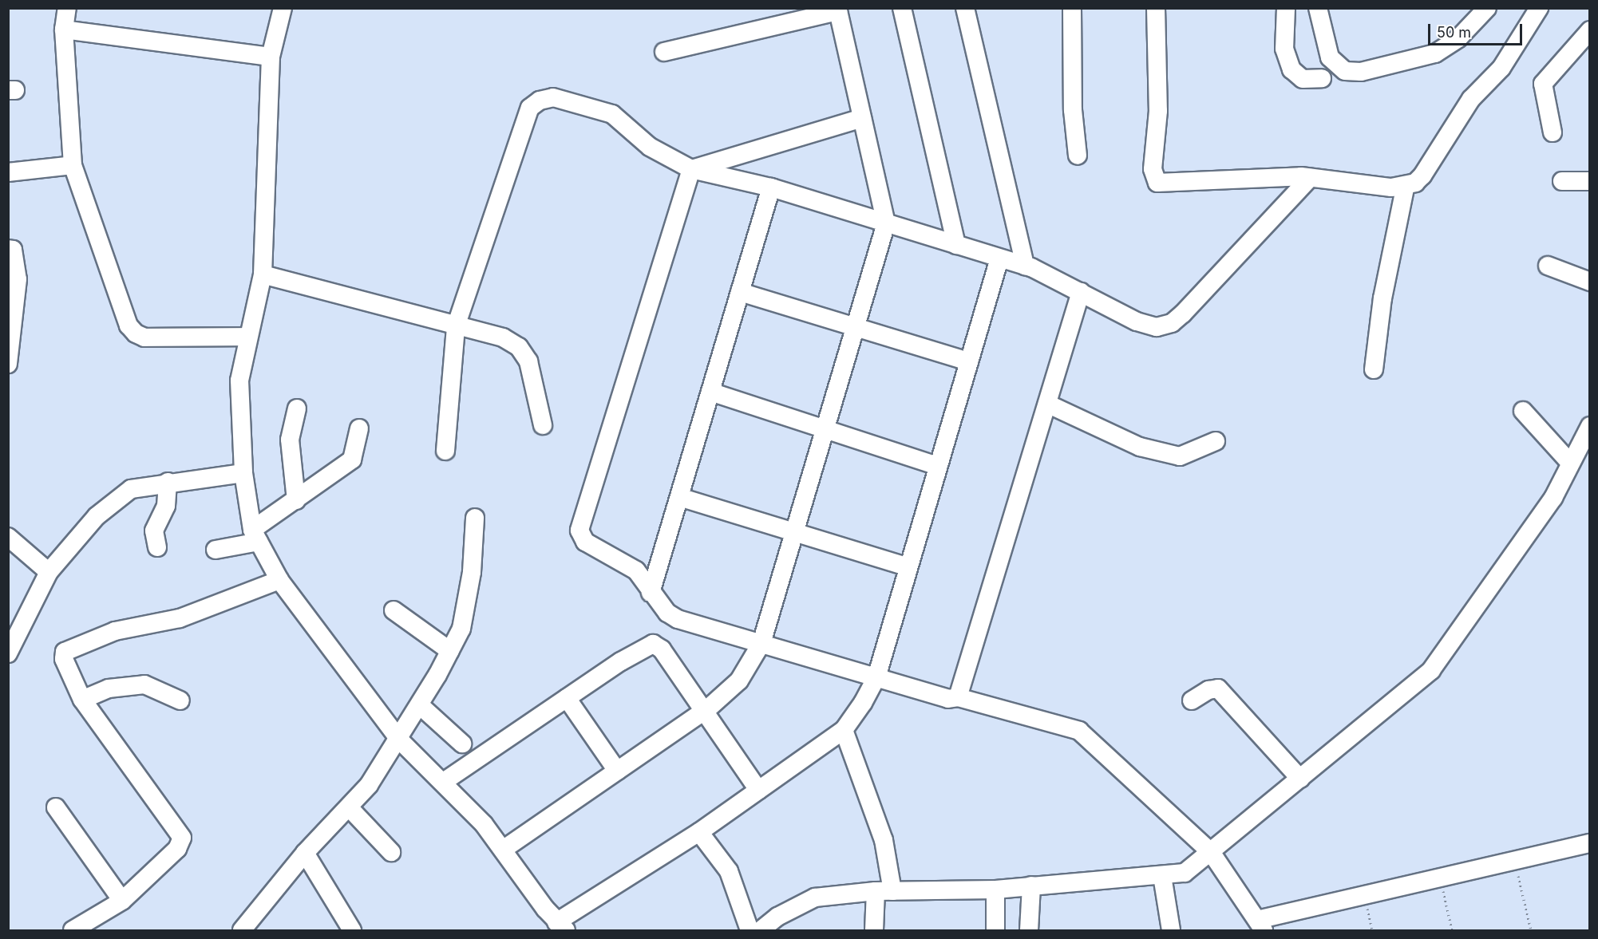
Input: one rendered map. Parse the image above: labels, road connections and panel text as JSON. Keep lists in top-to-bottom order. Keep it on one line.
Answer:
{"scale_bar":"50 m"}
